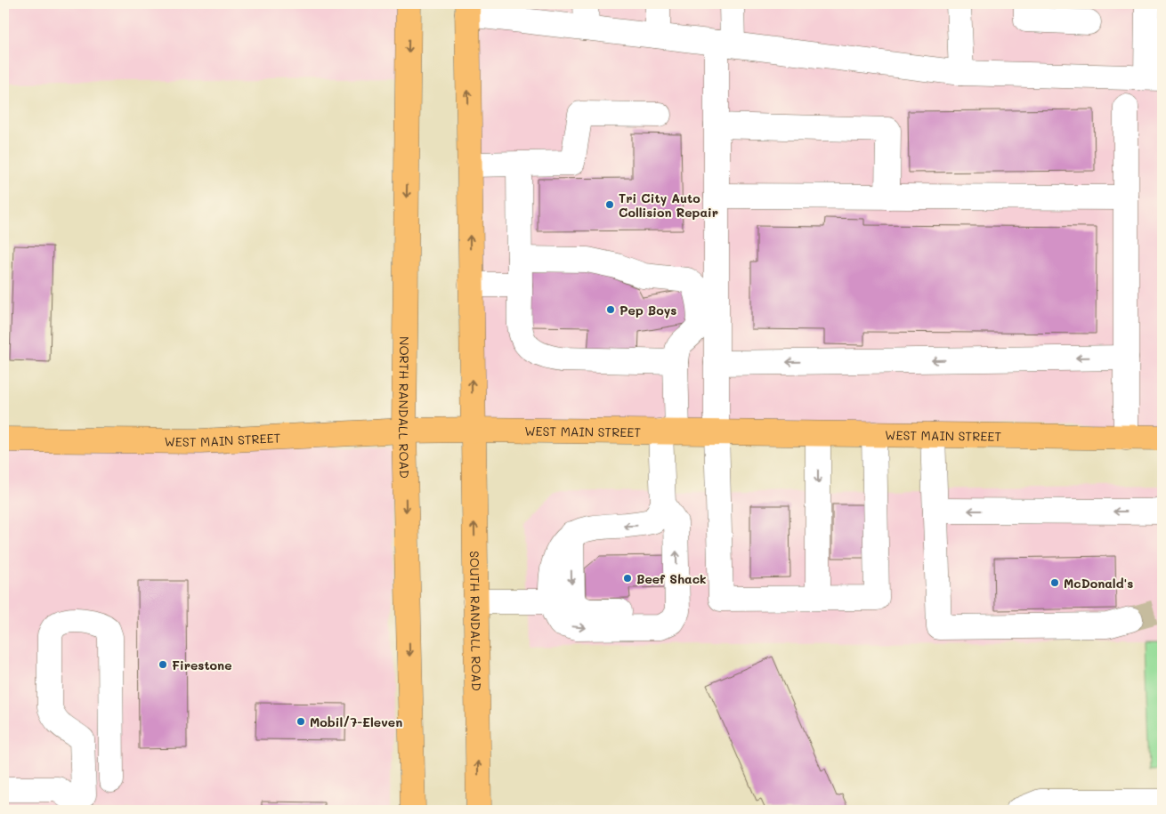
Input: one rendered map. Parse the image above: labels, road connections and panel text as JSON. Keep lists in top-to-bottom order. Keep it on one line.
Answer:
{"streets":{"main road":["NORTH RANDALL ROAD","WEST MAIN STREET","SOUTH RANDALL ROAD"]},"crossings":[["NORTH RANDALL ROAD","WEST MAIN STREET"],["WEST MAIN STREET","SOUTH RANDALL ROAD"]],"one_way":["SOUTH RANDALL ROAD"],"places":["Tri City Auto Collision Repair","Pep Boys","Beef Shack","McDonald's","Firestone","Mobil/7-Eleven"]}
